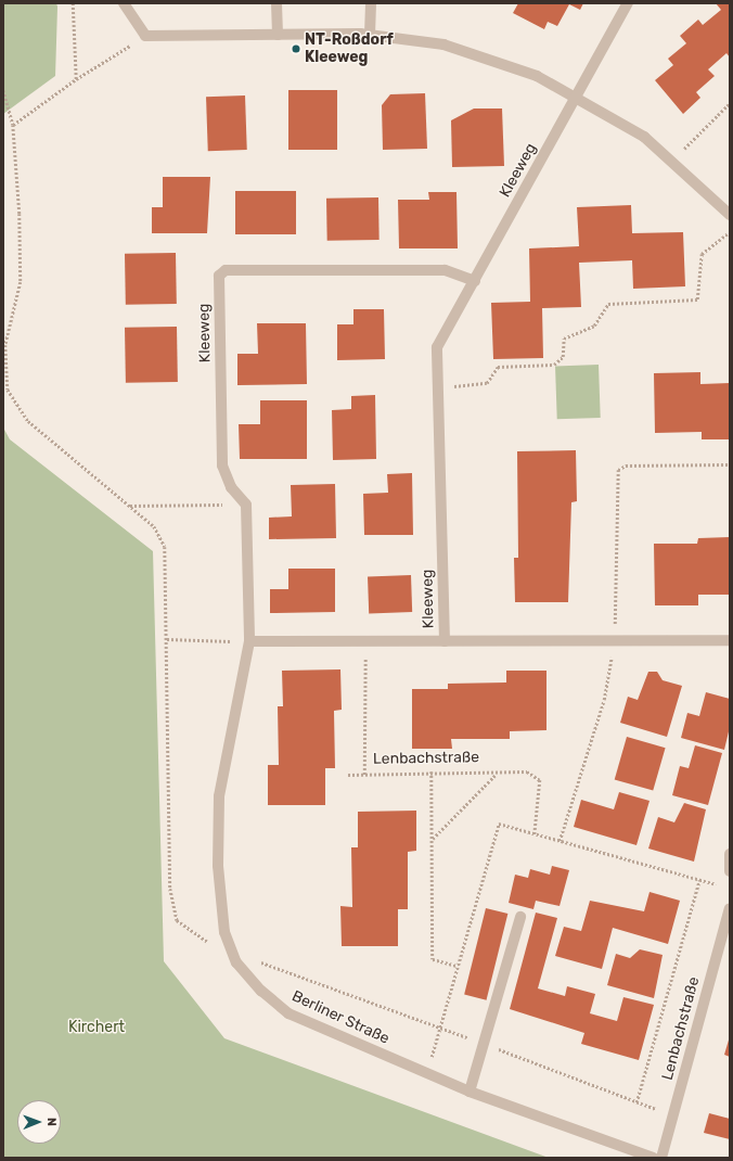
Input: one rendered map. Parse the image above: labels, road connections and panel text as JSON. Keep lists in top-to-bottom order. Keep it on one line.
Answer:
{"streets":{"street":["Kleeweg","Lenbachstraße","Berliner Straße"]},"parks":["Kirchert"],"places":["NT-Roßdorf Kleeweg"],"north":"right"}
